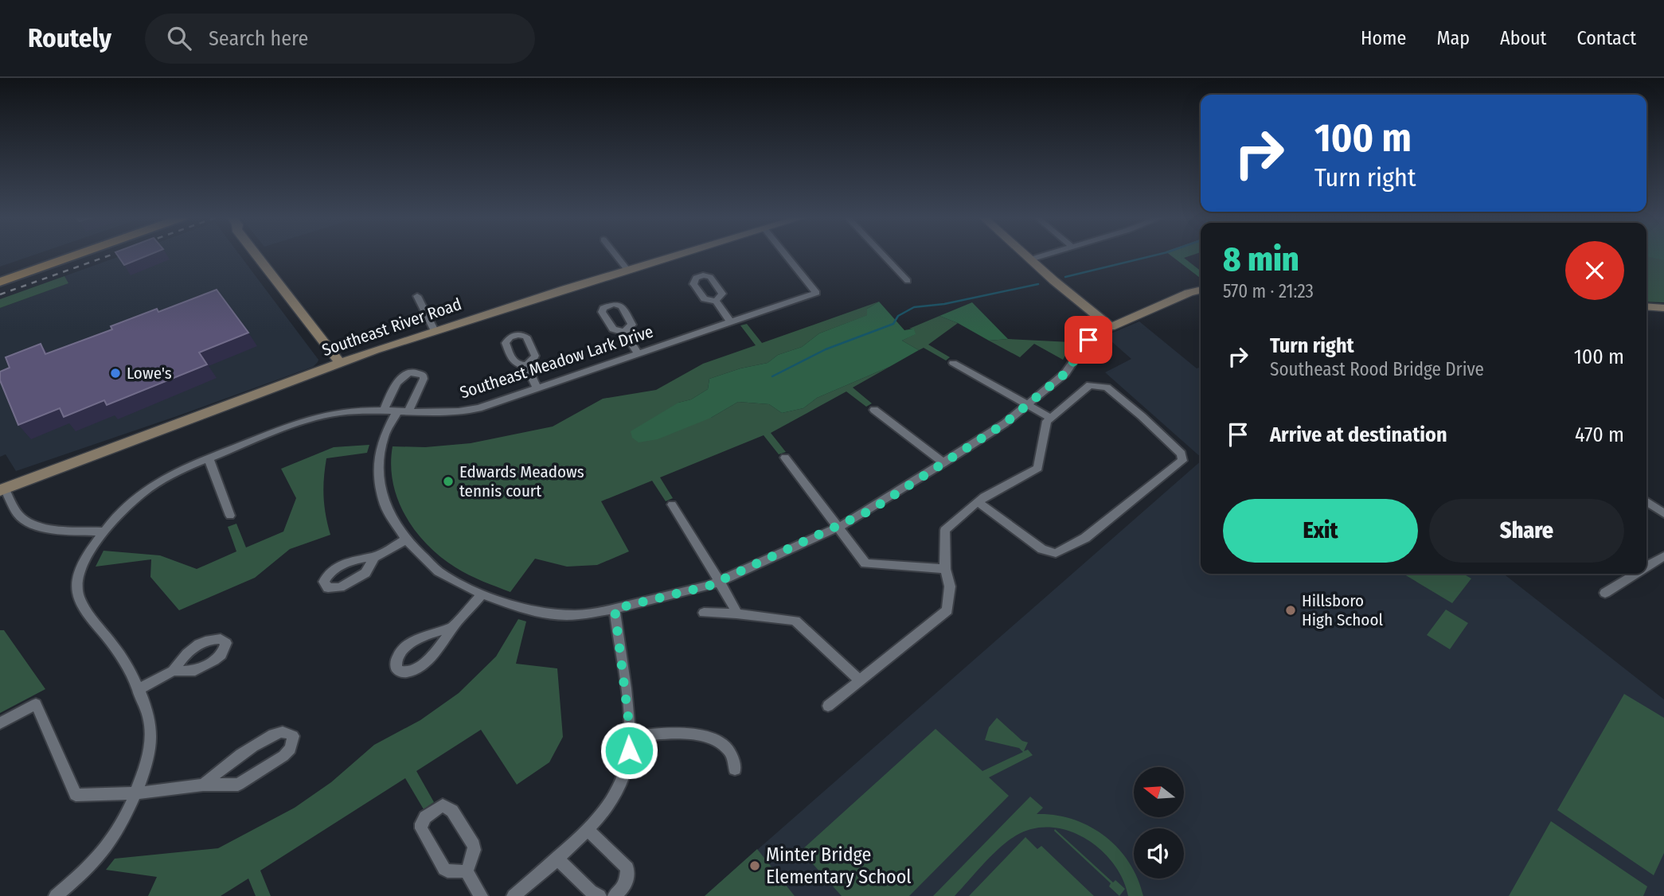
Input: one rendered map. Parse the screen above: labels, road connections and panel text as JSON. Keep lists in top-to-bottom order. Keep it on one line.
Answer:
{"streets":{"main road":["Southeast River Road"],"street":["Southeast Meadow Lark Drive"]},"places":["Lowe's","Edwards Meadows tennis court","Hillsboro High School","Minter Bridge Elementary School"],"north":"left","page":{"header":"Routely","search":"Search here","nav":["Home","Map","About","Contact"],"turn":["100 m","Turn right"],"heading":["8 min","570 m · 21:23"],"list":[{"name":"Turn right","note":"Southeast Rood Bridge Drive","value":"100 m"},{"name":"Arrive at destination","value":"470 m"}],"buttons":["Exit","Share"]}}
